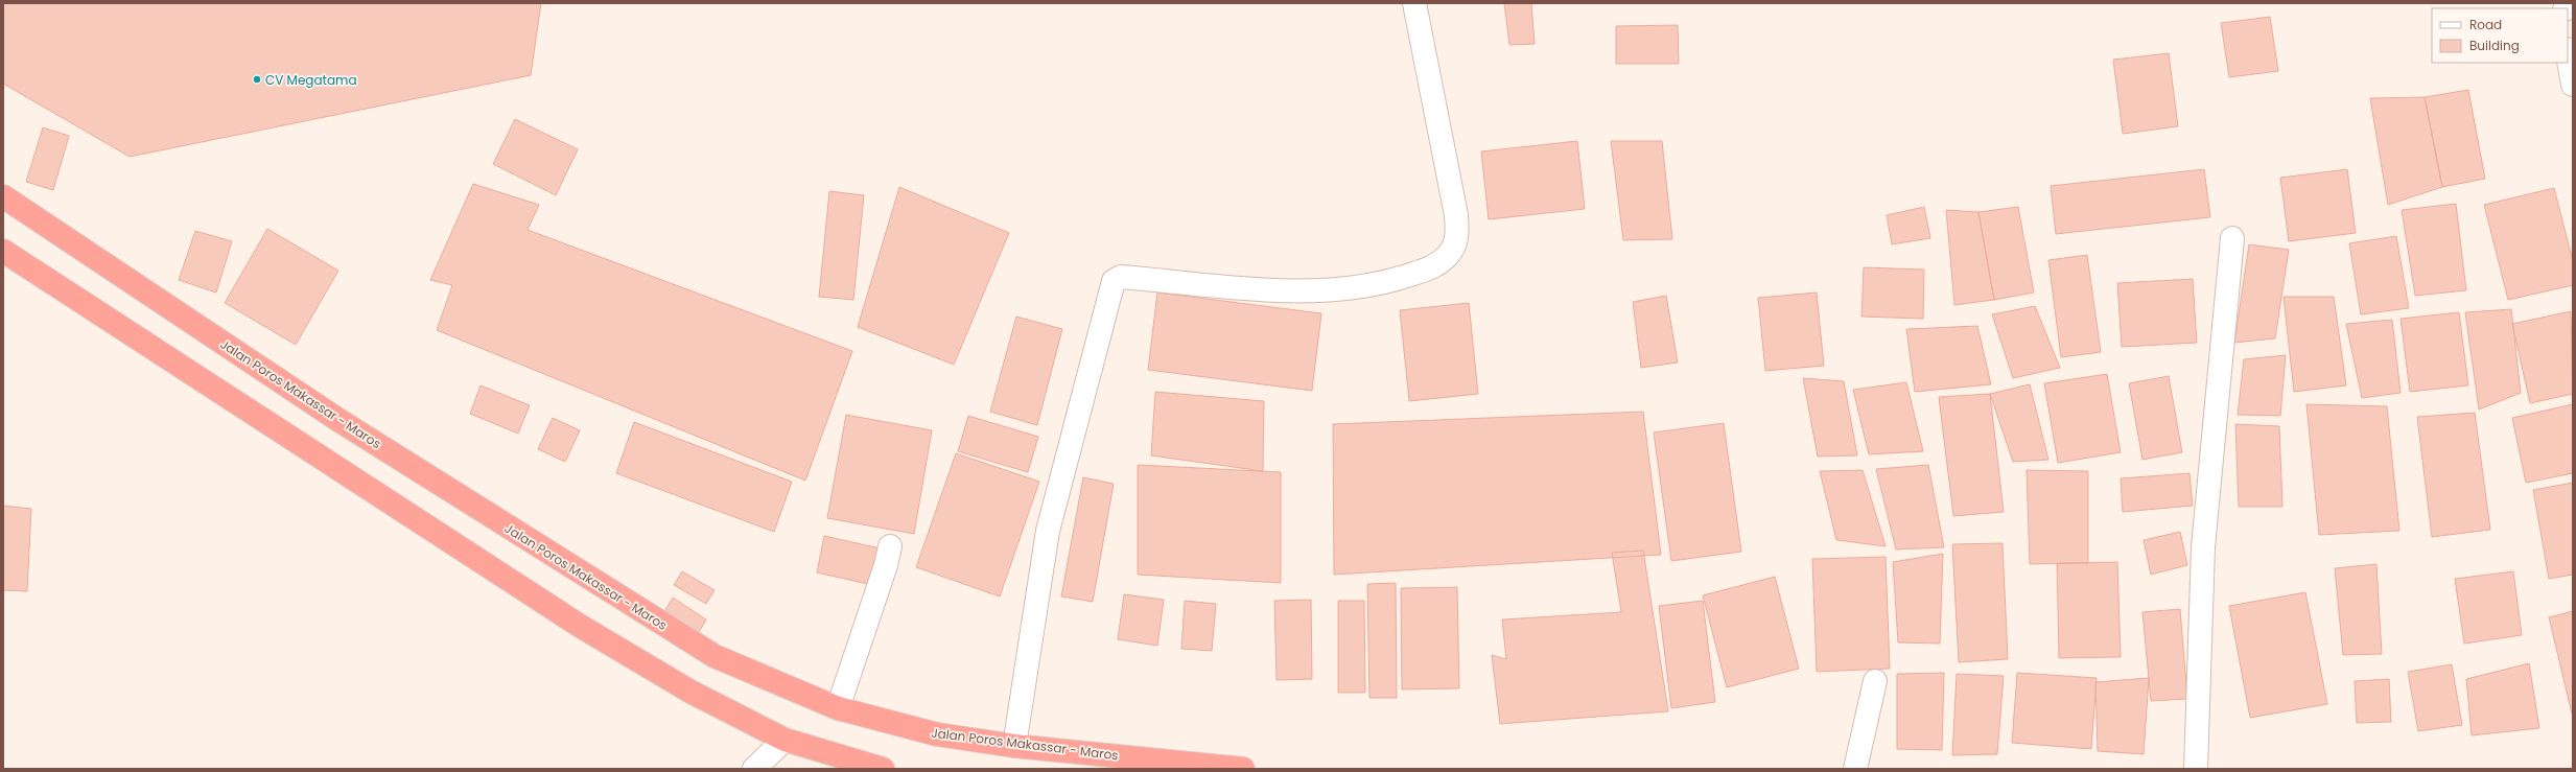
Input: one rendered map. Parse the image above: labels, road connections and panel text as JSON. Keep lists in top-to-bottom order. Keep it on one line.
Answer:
{"streets":{"highway":["Jalan Poros Makassar - Maros"]},"places":["CV Megatama"],"legend":["Road","Building"]}
